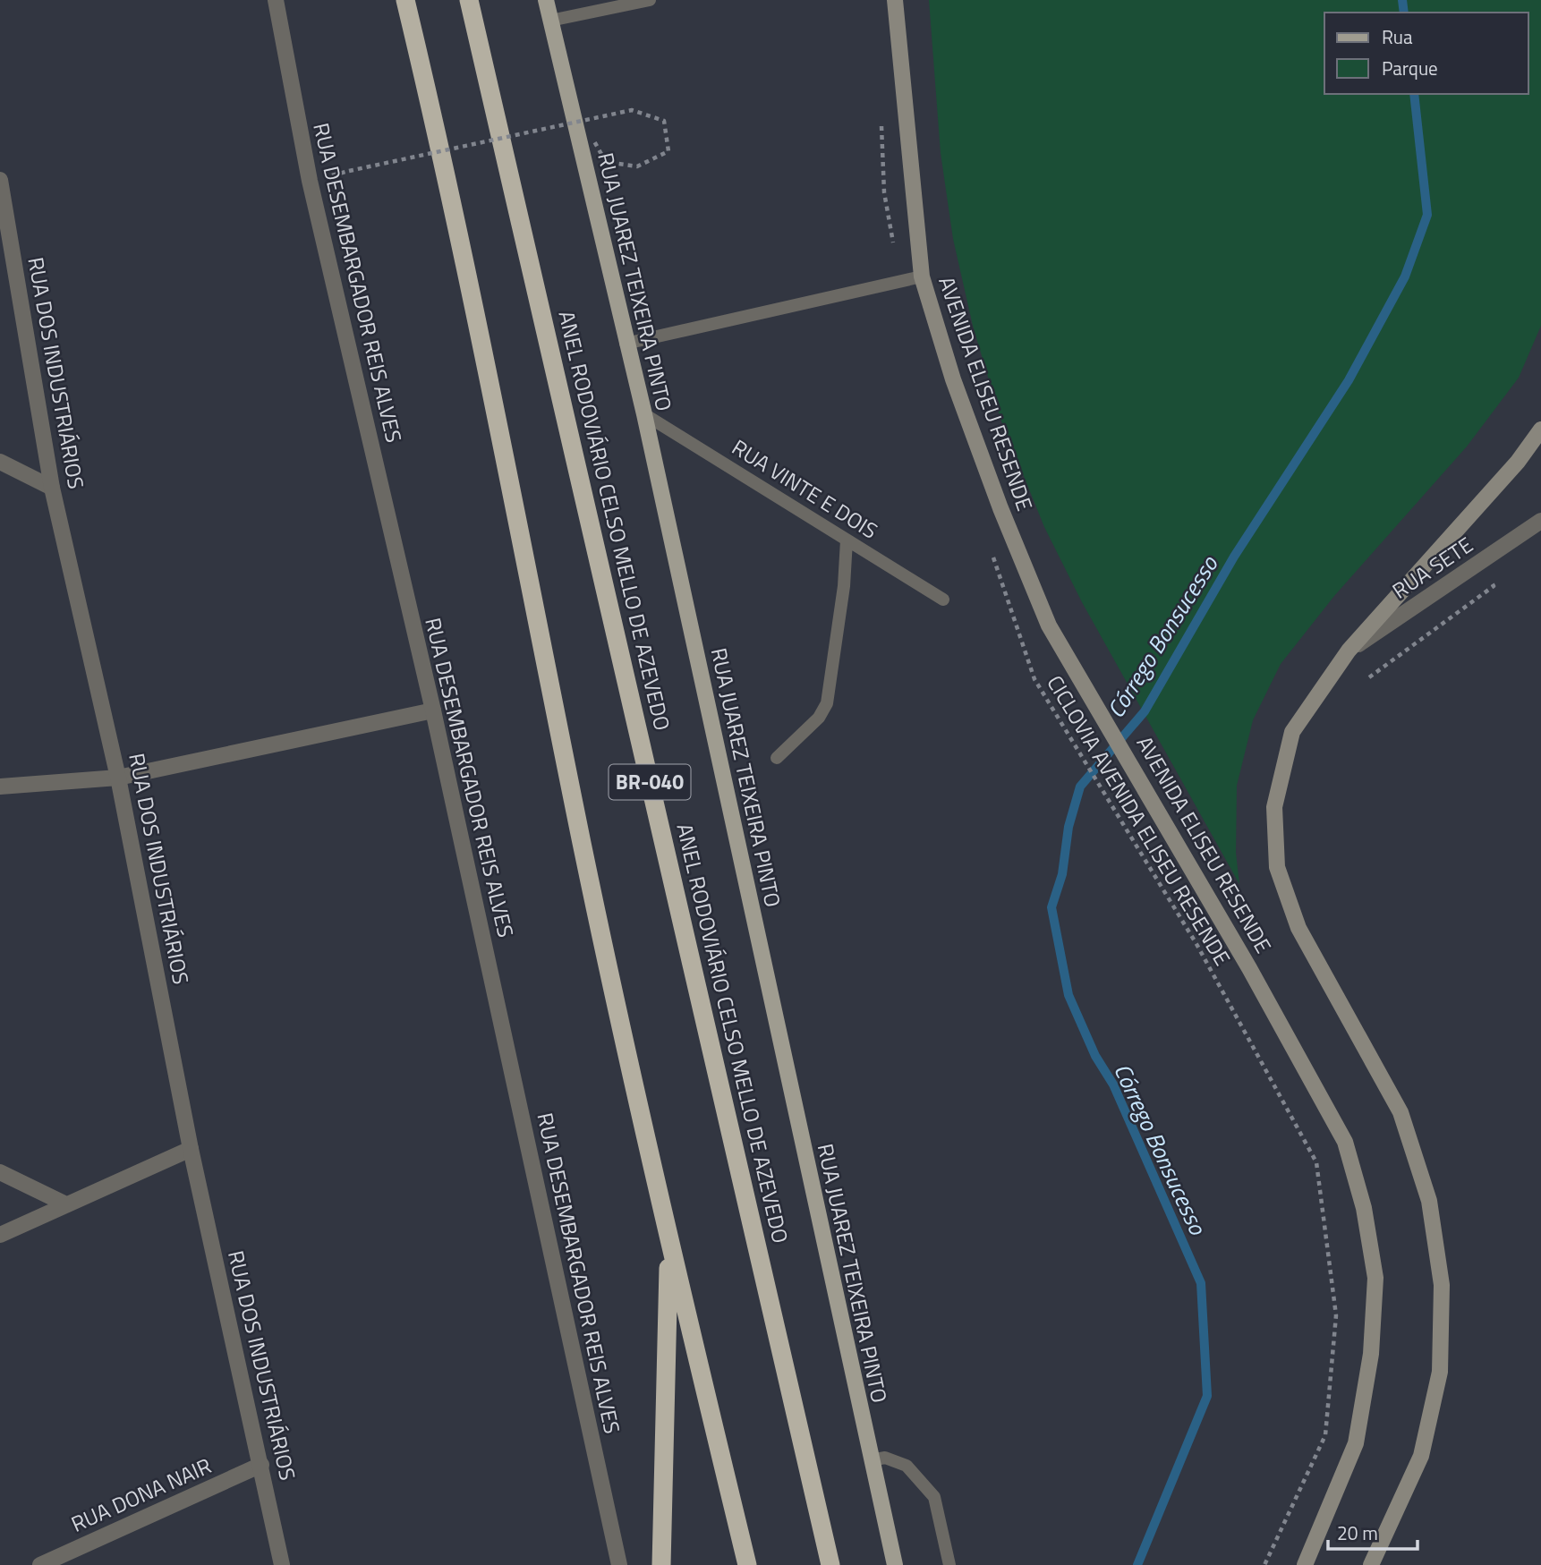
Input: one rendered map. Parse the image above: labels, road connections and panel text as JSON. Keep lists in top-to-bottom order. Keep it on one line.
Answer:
{"streets":{"highway":["ANEL RODOVIÁRIO CELSO MELLO DE AZEVEDO","BR-040"],"main road":["RUA JUAREZ TEIXEIRA PINTO","AVENIDA ELISEU RESENDE"],"street":["RUA DESEMBARGADOR REIS ALVES","RUA DOS INDUSTRIÁRIOS","RUA SETE","RUA DONA NAIR"],"lane":["RUA VINTE E DOIS"],"path":["CICLOVIA AVENIDA ELISEU RESENDE"]},"crossings":[["RUA JUAREZ TEIXEIRA PINTO","RUA VINTE E DOIS"],["RUA DOS INDUSTRIÁRIOS","RUA DONA NAIR"],["AVENIDA ELISEU RESENDE","RUA SETE"]],"water":["Córrego Bonsucesso"],"legend":["Rua","Parque"],"scale_bar":"20 m"}
